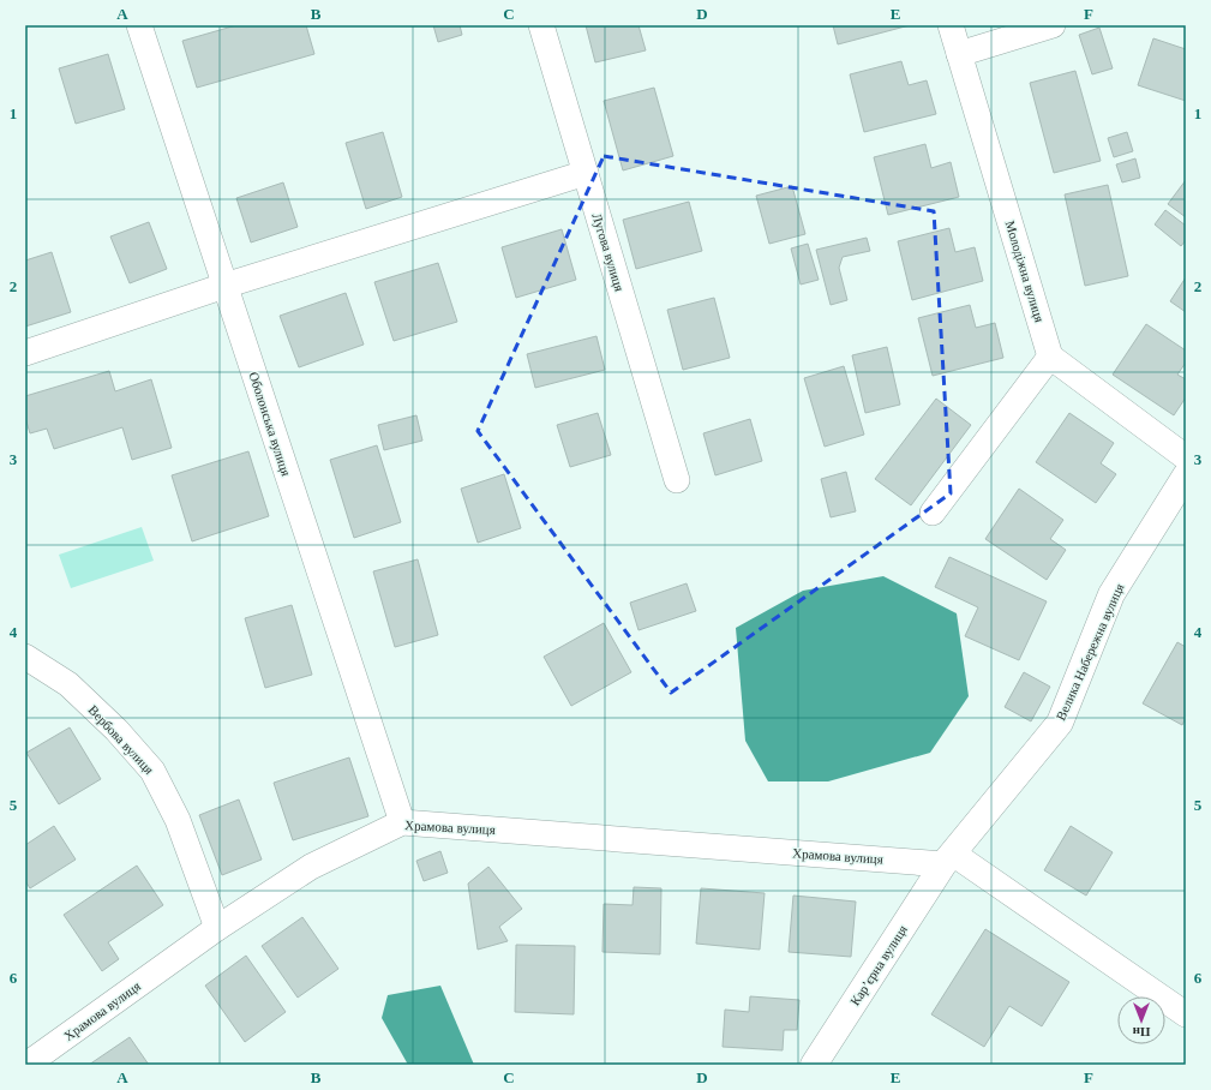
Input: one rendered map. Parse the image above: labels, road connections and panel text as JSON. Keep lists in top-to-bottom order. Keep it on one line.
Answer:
{"streets":{"street":["Лугова вулиця","Молодіжна вулиця","Оболонська вулиця","Велика Набережна вулиця","Вербова вулиця","Храмова вулиця","Карʼєрна вулиця"]},"crossings":[["Оболонська вулиця","Храмова вулиця"],["Велика Набережна вулиця","Храмова вулиця"],["Велика Набережна вулиця","Карʼєрна вулиця"],["Вербова вулиця","Храмова вулиця"],["Храмова вулиця","Карʼєрна вулиця"]],"north":"bottom","grid":{"columns":["A","B","C","D","E","F"],"rows":["1","2","3","4","5","6"]}}
